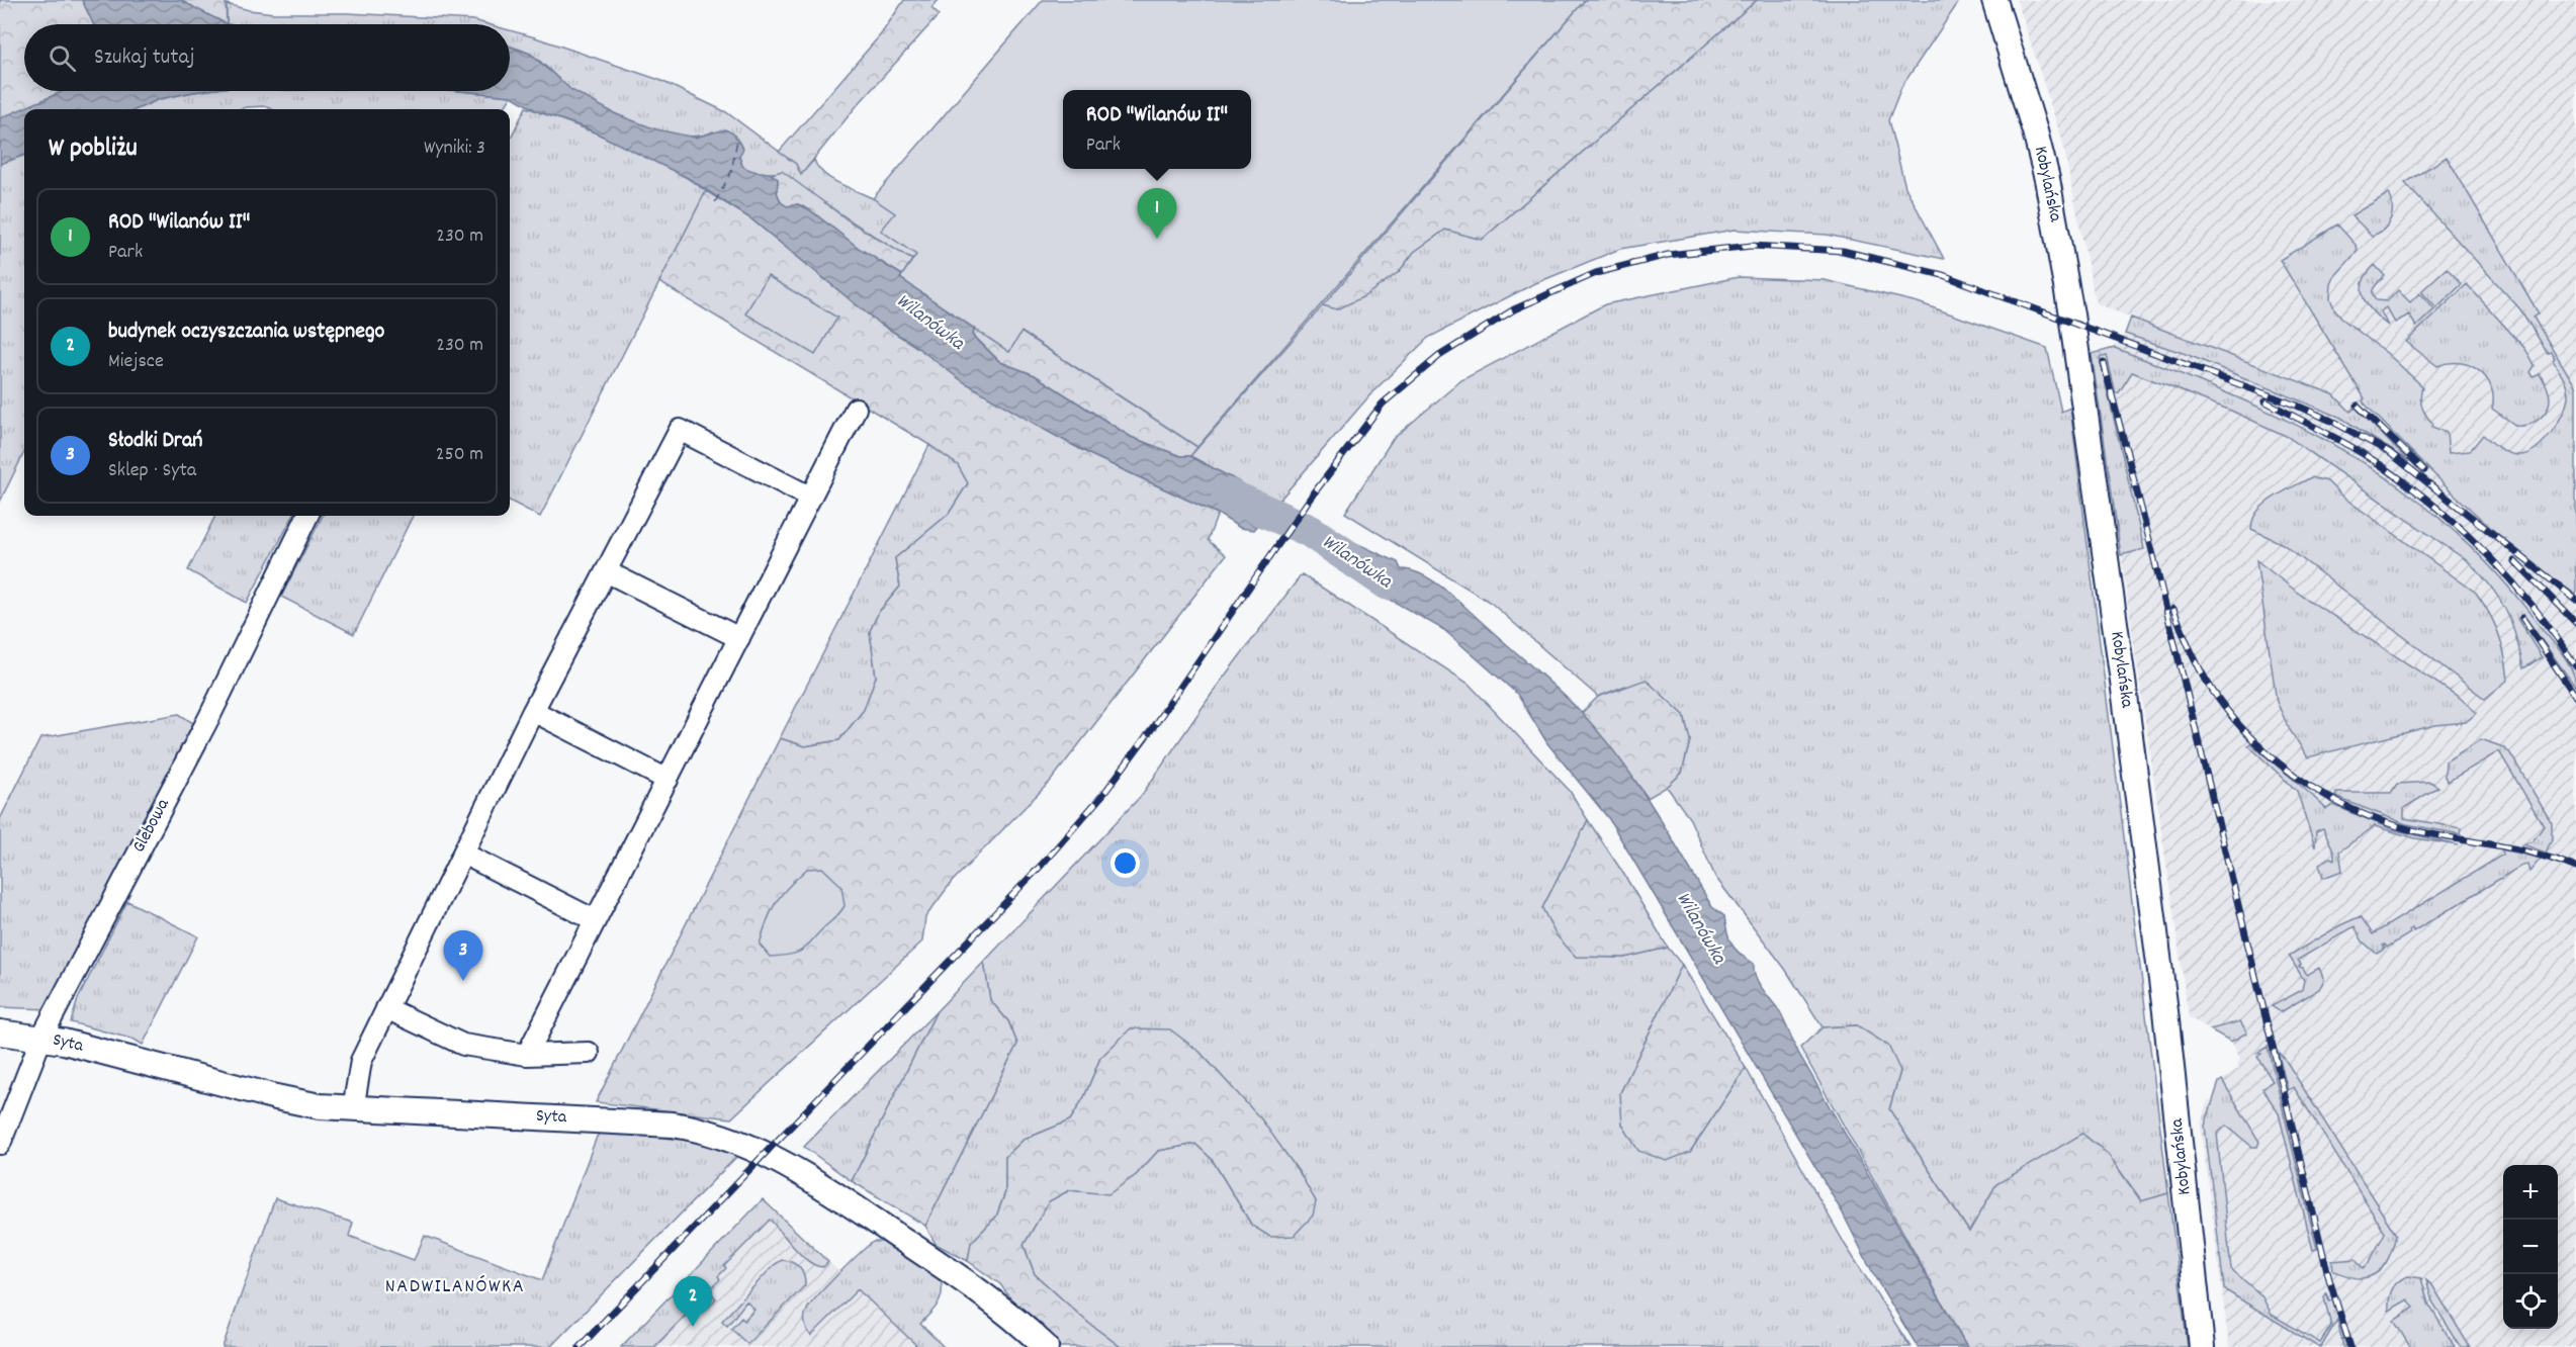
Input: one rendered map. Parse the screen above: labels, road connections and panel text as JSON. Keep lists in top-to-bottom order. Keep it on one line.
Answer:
{"streets":{"street":["Kobylańska","Glebowa","Syta"]},"crossings":[["Glebowa","Syta"]],"districts":["NADWILANÓWKA"],"water":["Wilanówka"],"page":{"search":"Szukaj tutaj","popup":["ROD \"Wilanów II\"","Park"],"heading":["W pobliżu","Wyniki: 3"],"pins":["1","3","2"],"list":[{"mark":"1","name":"ROD \"Wilanów II\"","note":"Park","value":"230 m"},{"mark":"2","name":"budynek oczyszczania wstępnego","note":"Miejsce","value":"230 m"},{"mark":"3","name":"Słodki Drań","note":"Sklep · Syta","value":"250 m"}],"map_buttons":["+","−"]}}
